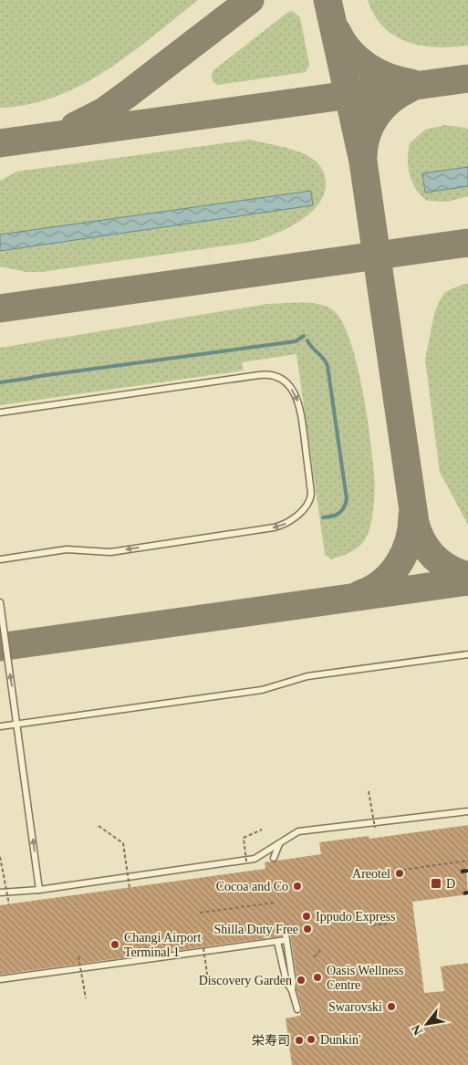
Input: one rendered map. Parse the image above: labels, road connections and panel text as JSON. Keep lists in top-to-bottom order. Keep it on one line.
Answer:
{"places":{"other":["Areotel","Cocoa and Co","Ippudo Express","Shilla Duty Free","Changi Airport Terminal 1","Oasis Wellness Centre","Discovery Garden","Swarovski","Dunkin'","栄寿司"],"transit":["D"]},"north":"bottom left"}
